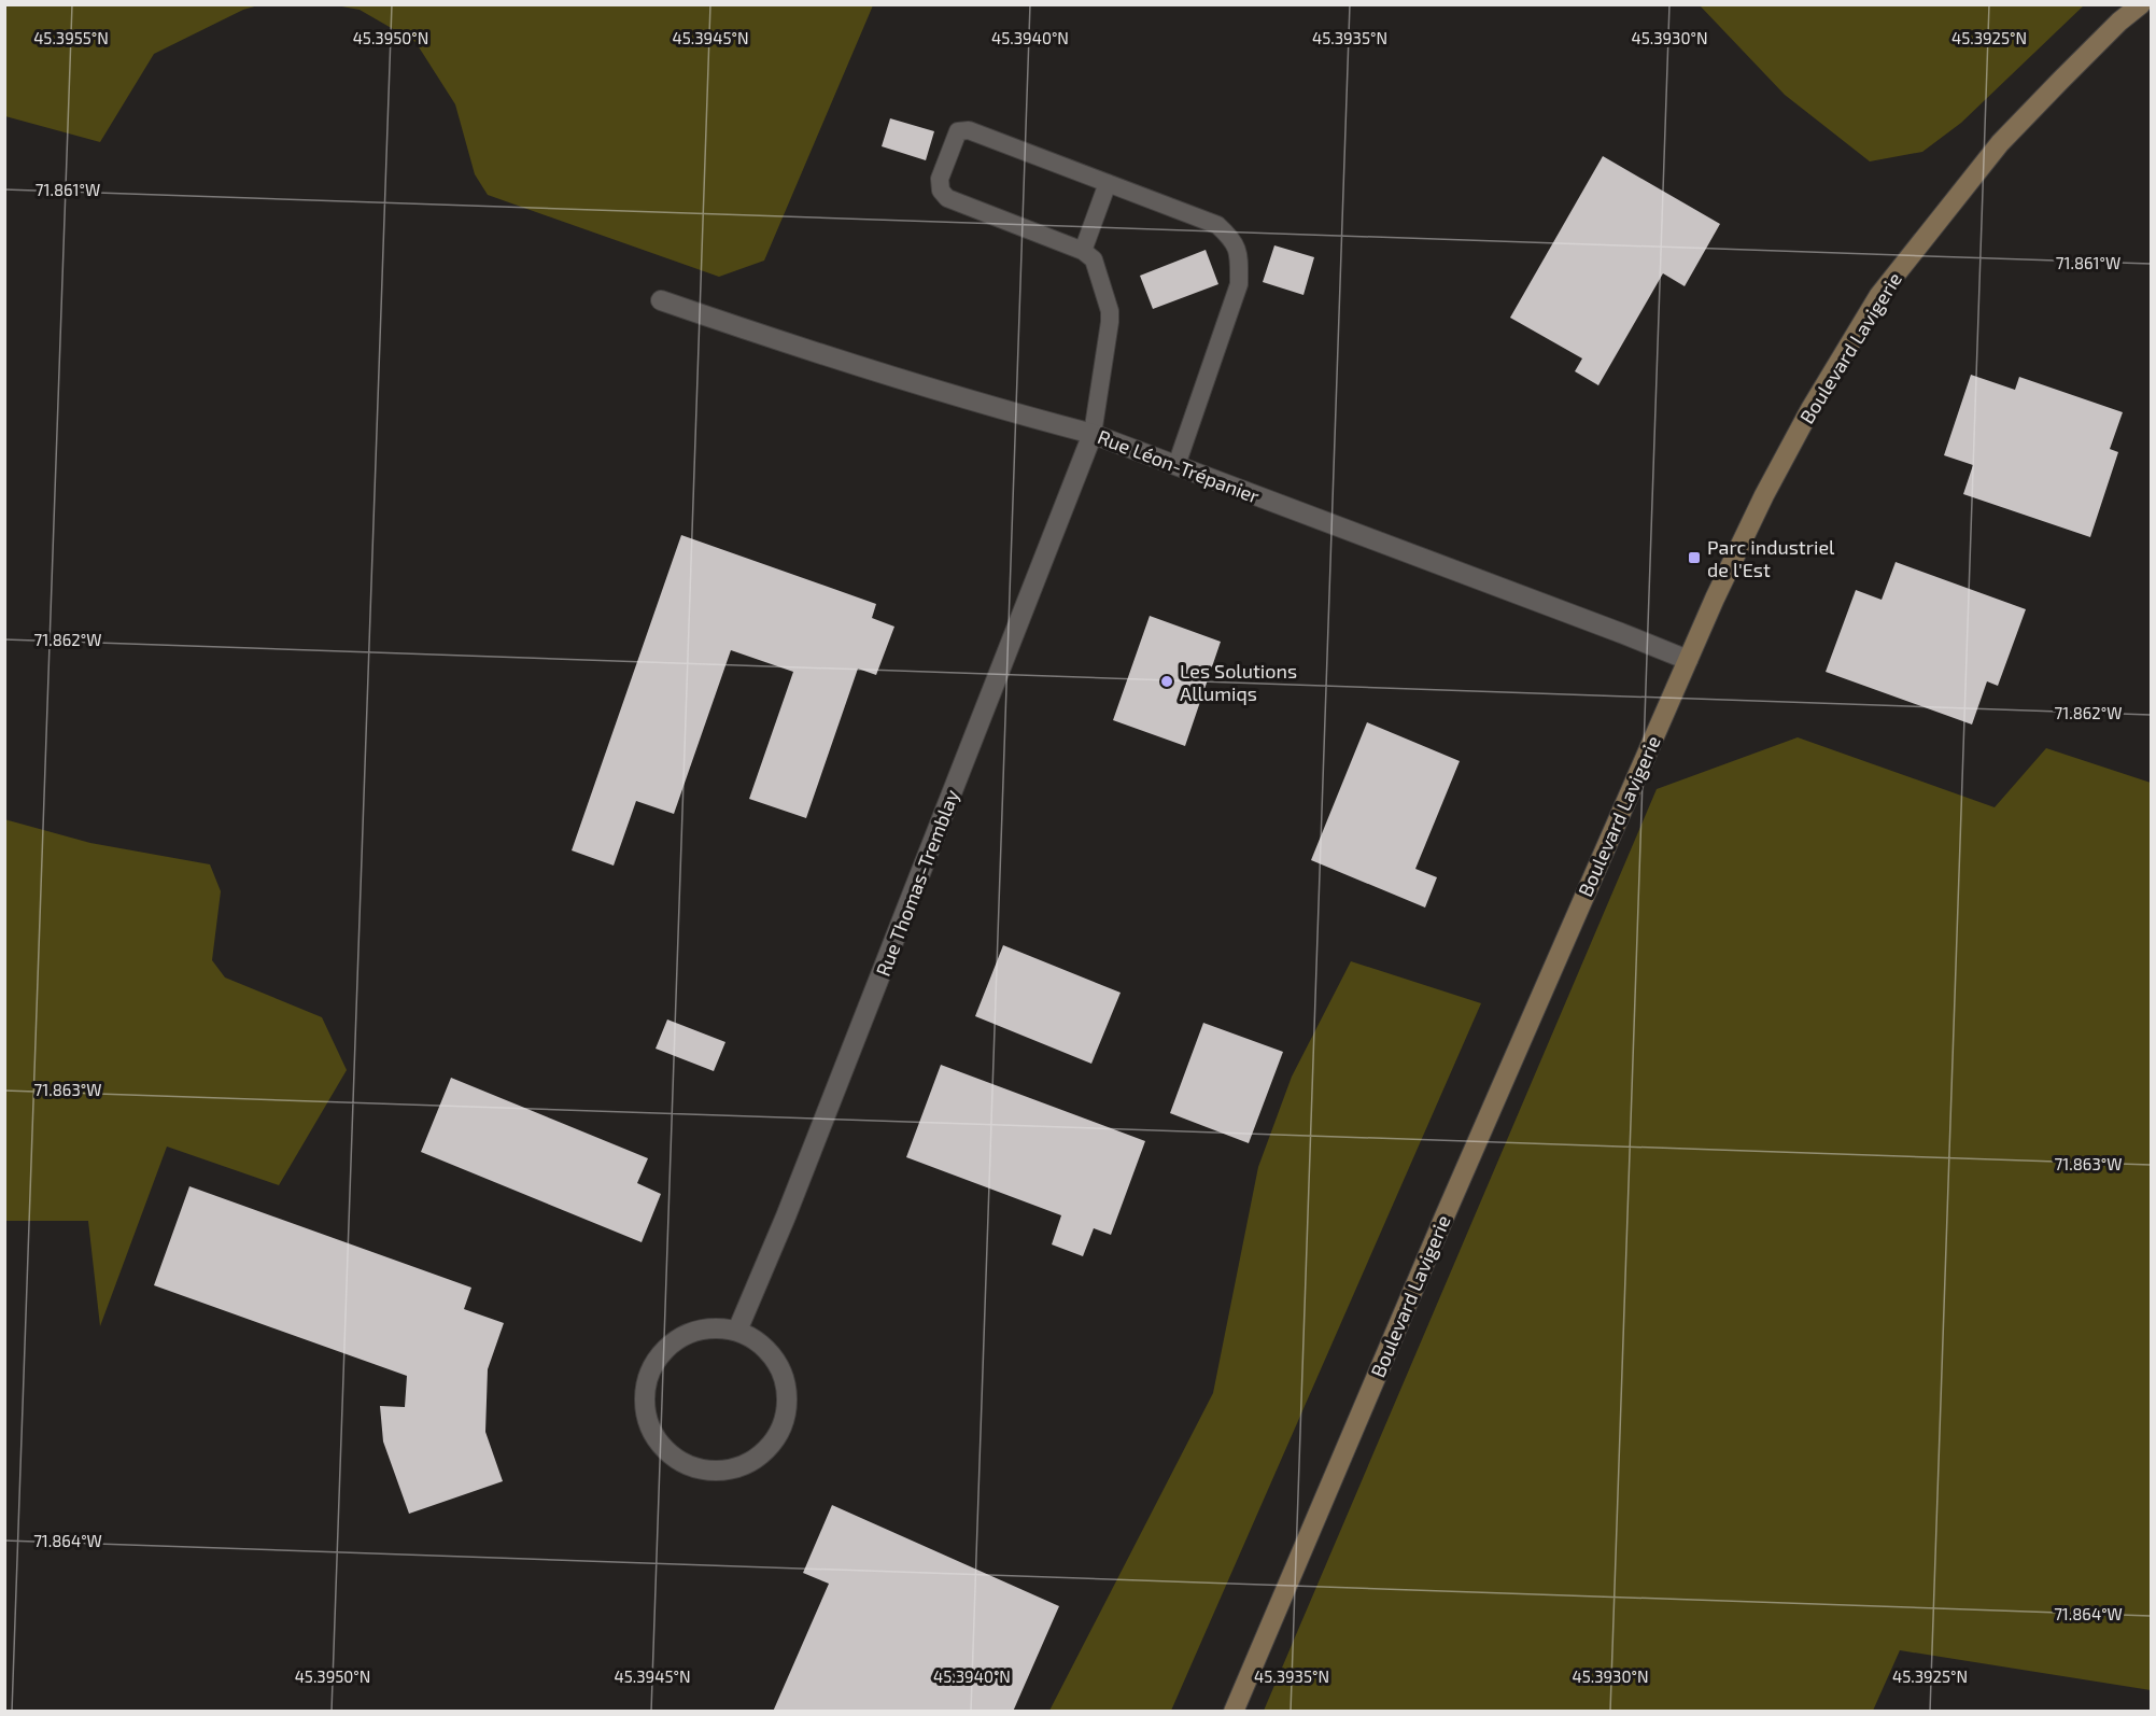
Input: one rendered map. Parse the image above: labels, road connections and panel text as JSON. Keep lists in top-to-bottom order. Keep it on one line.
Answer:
{"streets":{"street":["Boulevard Lavigerie","Rue Léon-Trépanier","Rue Thomas-Tremblay"]},"crossings":[["Boulevard Lavigerie","Rue Léon-Trépanier"],["Rue Léon-Trépanier","Rue Thomas-Tremblay"]],"places":{"transit":["Parc industriel de l'Est"],"other":["Les Solutions Allumiqs"]},"coordinates":["45.3955°N","45.3950°N","45.3945°N","45.3940°N","45.3935°N","45.3930°N","45.3925°N","71.861°W","71.862°W","71.863°W","71.864°W"]}
